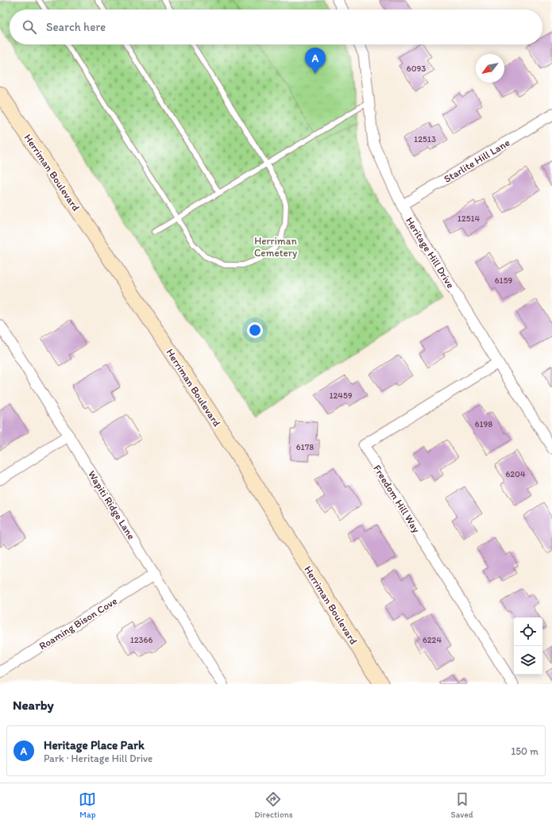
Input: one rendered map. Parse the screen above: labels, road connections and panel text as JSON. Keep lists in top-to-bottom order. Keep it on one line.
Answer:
{"streets":{"street":["Starlite Hill Lane","Herriman Boulevard","Heritage Hill Drive","Freedom Hill Way","Wapiti Ridge Lane","Roaming Bison Cove"]},"crossings":[["Starlite Hill Lane","Heritage Hill Drive"],["Heritage Hill Drive","Freedom Hill Way"],["Wapiti Ridge Lane","Roaming Bison Cove"]],"parks":["Herriman Cemetery"],"house_numbers":["6093","12513","12514","6159","12459","6198","6178","6204","12366","6224"],"north":"bottom left","page":{"search":"Search here","pins":"A","heading":"Nearby","list":[{"mark":"A","name":"Heritage Place Park","note":"Park · Heritage Hill Drive","value":"150 m"}],"nav":["Map","Directions","Saved"]}}
